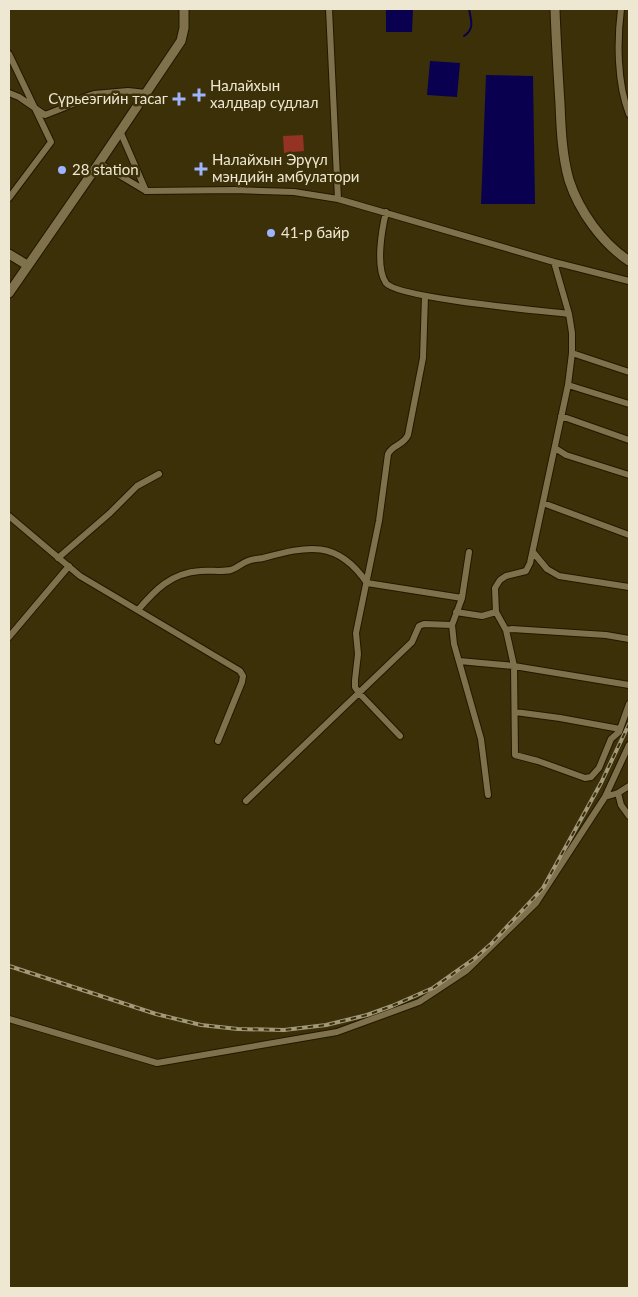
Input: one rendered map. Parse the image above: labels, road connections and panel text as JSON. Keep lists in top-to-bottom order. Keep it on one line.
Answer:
{"places":{"health":["Налайхын халдвар судлал","Сүрьеэгийн тасаг","Налайхын Эрүүл мэндийн амбулатори"],"other":["28 station","41-р байр"]}}
